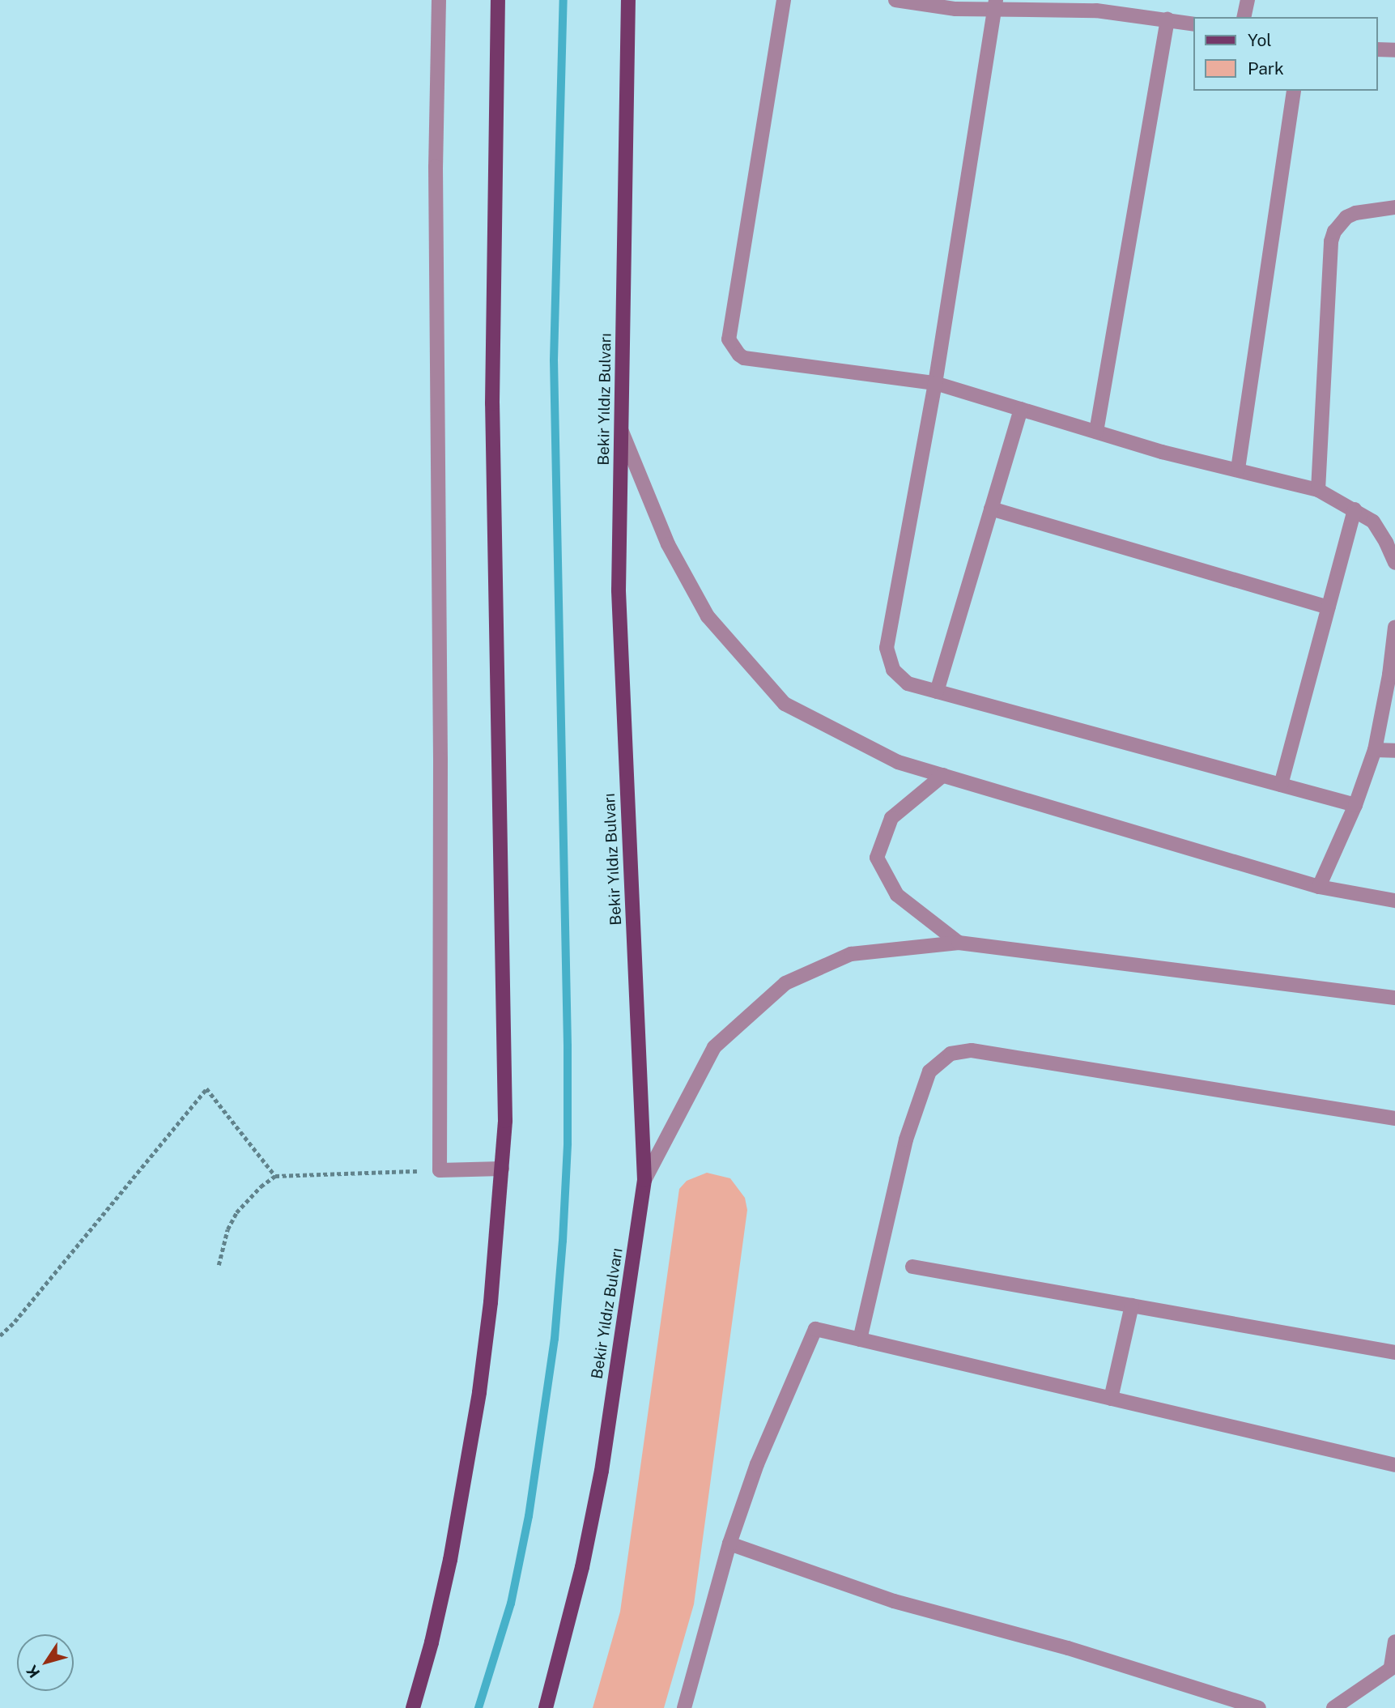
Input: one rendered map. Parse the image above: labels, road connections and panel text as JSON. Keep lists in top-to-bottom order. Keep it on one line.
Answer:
{"streets":{"main road":["Bekir Yıldız Bulvarı"]},"legend":["Yol","Park"],"north":"bottom left"}
